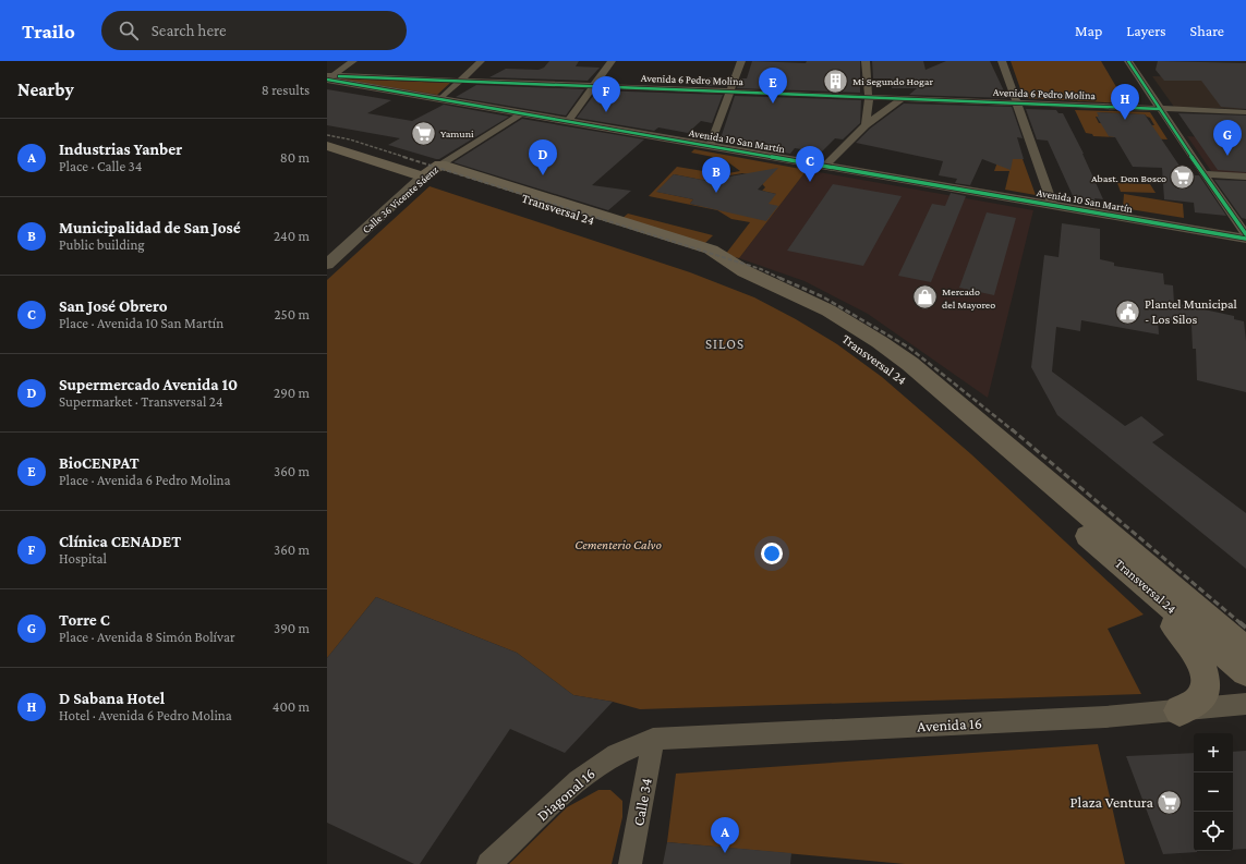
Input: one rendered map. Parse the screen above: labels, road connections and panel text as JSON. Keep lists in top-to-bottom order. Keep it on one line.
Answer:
{"streets":{"main road":["Transversal 24"],"street":["Avenida 6 Pedro Molina","Avenida 10 San Martín","Calle 36 Vicente Sáenz","Avenida 16","Diagonal 16","Calle 34"]},"crossings":[["Avenida 6 Pedro Molina","Avenida 10 San Martín"],["Avenida 10 San Martín","Calle 36 Vicente Sáenz"],["Calle 36 Vicente Sáenz","Transversal 24"],["Avenida 16","Diagonal 16"],["Avenida 16","Calle 34"],["Diagonal 16","Calle 34"]],"districts":["SILOS"],"parks":["Cementerio Calvo"],"places":{"building":["Mi Segundo Hogar"],"supermarket":["Yamuni","Abast. Don Bosco","Plaza Ventura"],"shop":["Mercado del Mayoreo"],"public building":["Plantel Municipal - Los Silos"]},"page":{"header":"Trailo","search":"Search here","nav":["Map","Layers","Share"],"heading":["Nearby","8 results"],"pins":["E","F","H","G","D","C","B","A"],"list":[{"mark":"A","name":"Industrias Yanber","note":"Place · Calle 34","value":"80 m"},{"mark":"B","name":"Municipalidad de San José","note":"Public building","value":"240 m"},{"mark":"C","name":"San José Obrero","note":"Place · Avenida 10 San Martín","value":"250 m"},{"mark":"D","name":"Supermercado Avenida 10","note":"Supermarket · Transversal 24","value":"290 m"},{"mark":"E","name":"BioCENPAT","note":"Place · Avenida 6 Pedro Molina","value":"360 m"},{"mark":"F","name":"Clínica CENADET","note":"Hospital","value":"360 m"},{"mark":"G","name":"Torre C","note":"Place · Avenida 8 Simón Bolívar","value":"390 m"},{"mark":"H","name":"D Sabana Hotel","note":"Hotel · Avenida 6 Pedro Molina","value":"400 m"}],"map_buttons":["+","−"]}}
